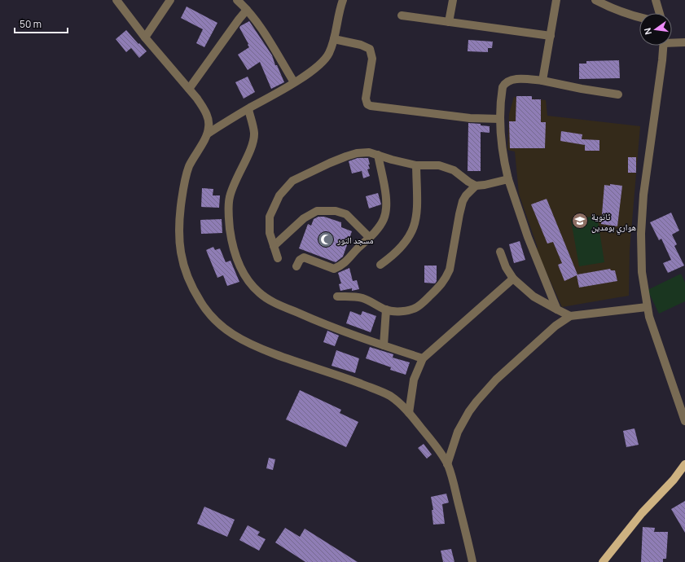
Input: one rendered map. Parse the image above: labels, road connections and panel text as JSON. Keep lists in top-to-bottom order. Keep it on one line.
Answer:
{"places":{"school or university":["ثانوية هواري بومدين"],"mosque":["مسجد النور"]},"scale_bar":"50 m","north":"left"}
